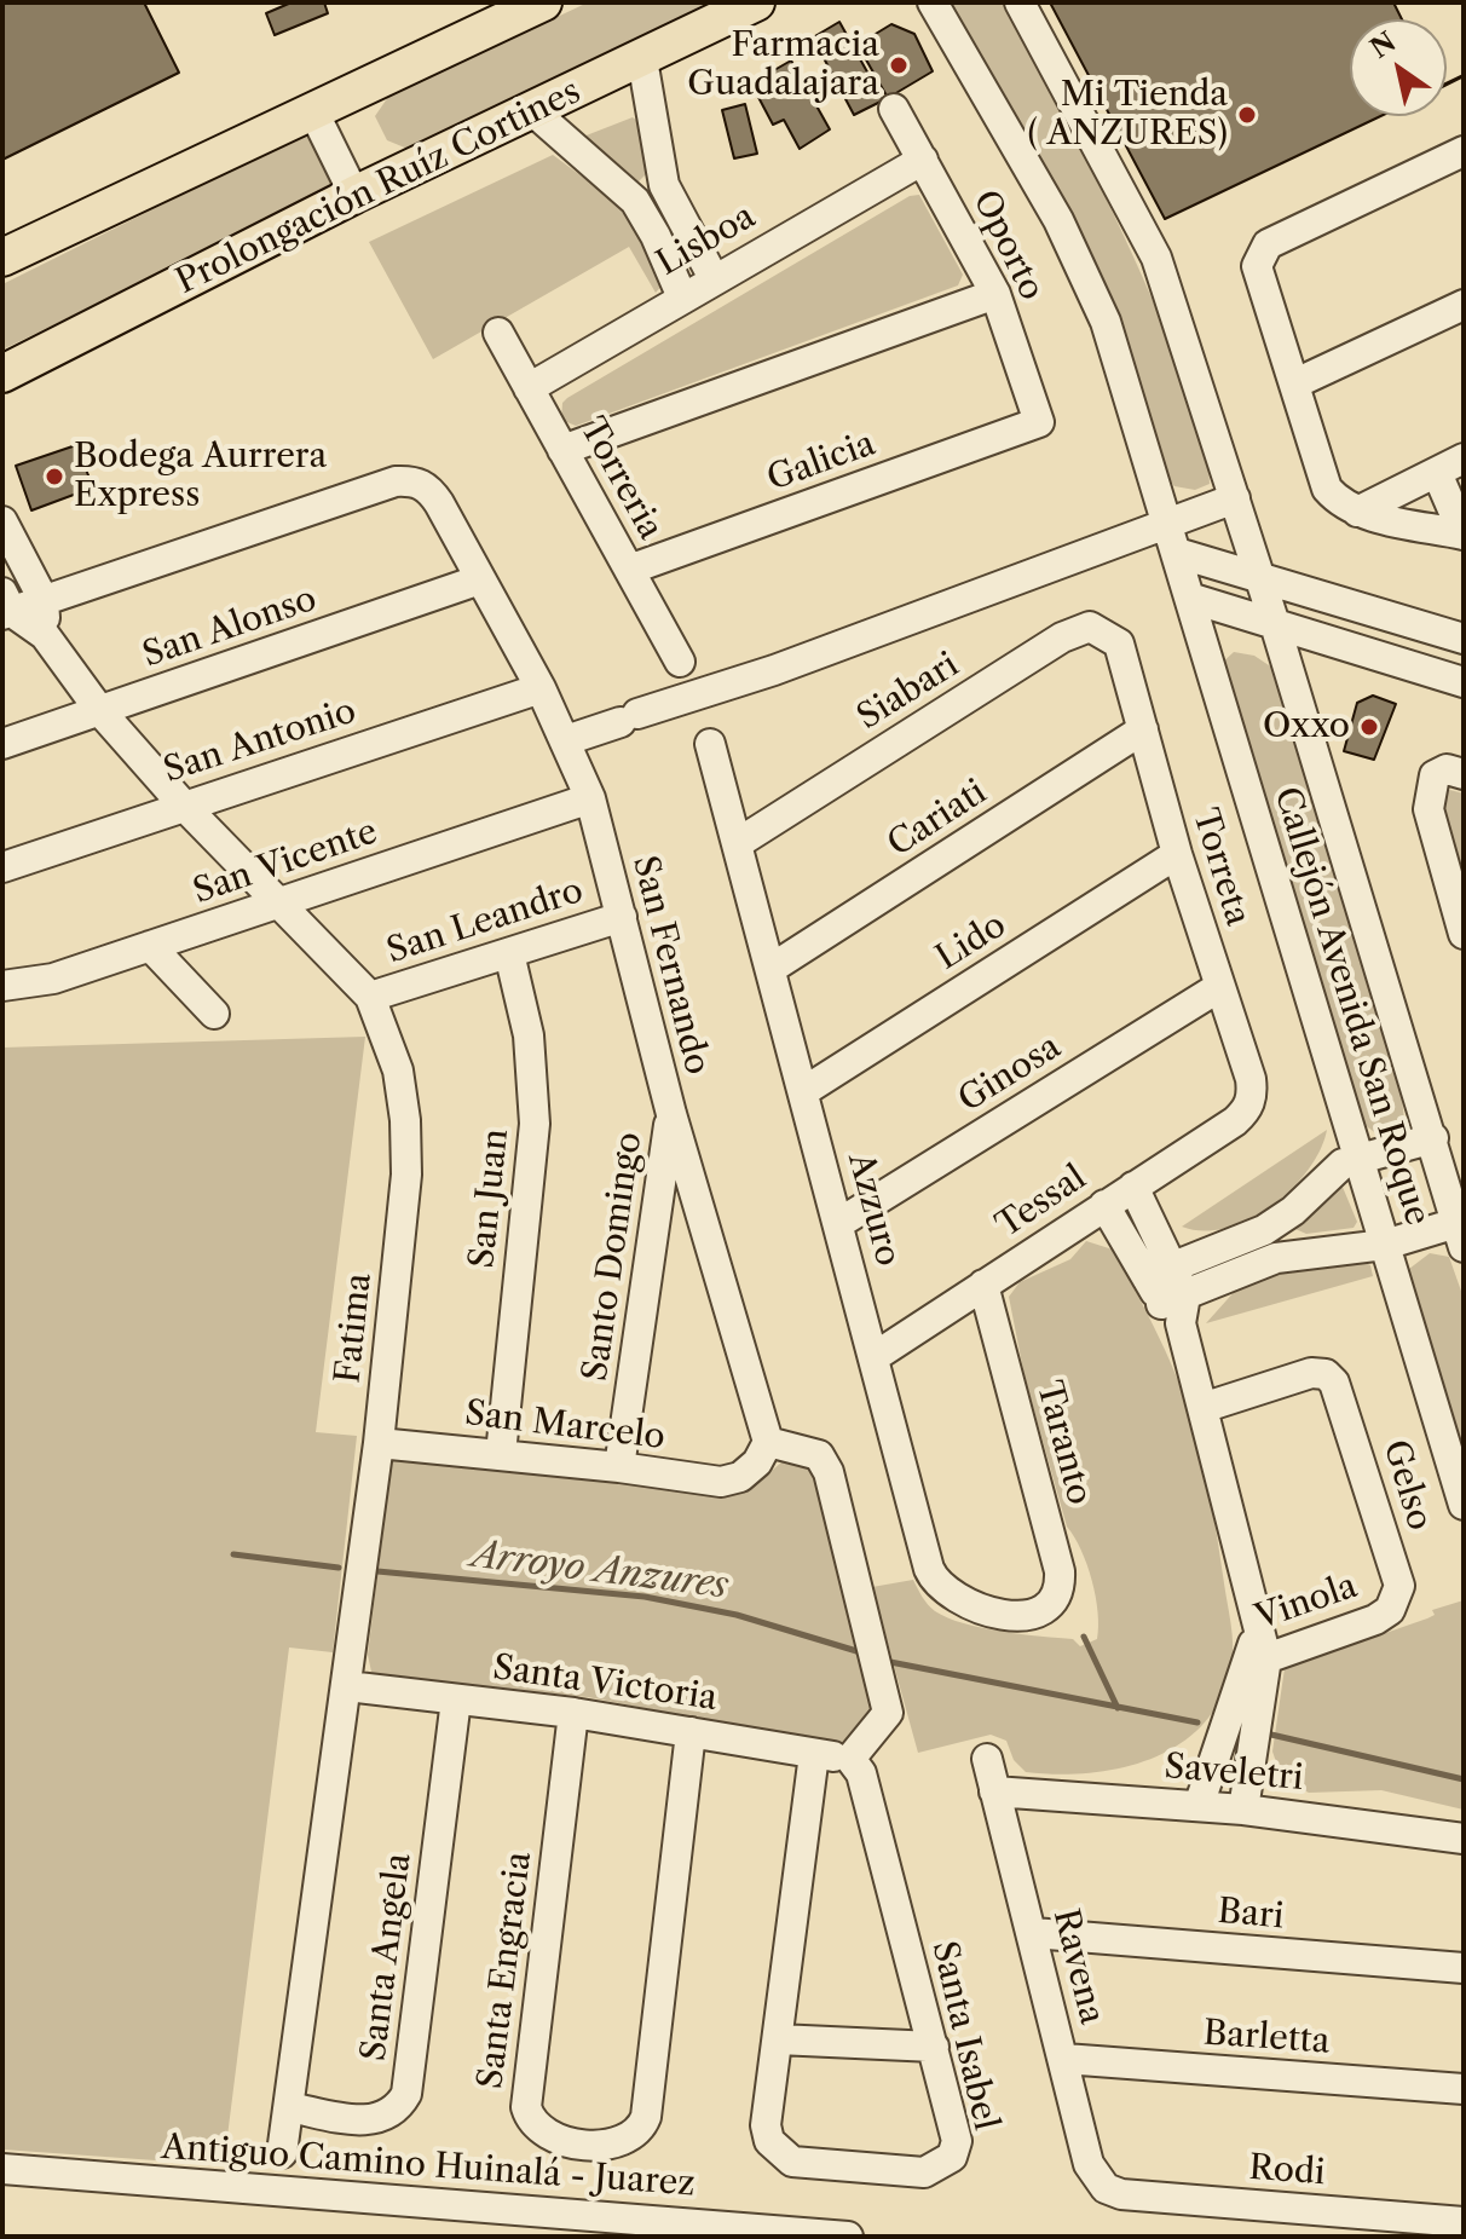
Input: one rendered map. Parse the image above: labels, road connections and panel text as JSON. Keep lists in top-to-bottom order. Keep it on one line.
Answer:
{"streets":{"main road":["Prolongación Ruíz Cortines"],"street":["Lisboa","Oporto","Galicia","Torreria","San Alonso","Siabari","San Antonio","Cariati","San Vicente","Torreta","San Leandro","Lido","San Fernando","Callejón Avenida San Roque","Ginosa","San Juan","Tessal","Azzuro","Santo Domingo","Fatima","San Marcelo","Taranto","Gelso","Vinola","Santa Victoria","Saveletri","Bari","Santa Angela","Ravena","Santa Engracia","Santa Isabel","Barletta","Antiguo Camino Huinalá - Juarez","Rodi"]},"crossings":[["Lisboa","Oporto"],["Lisboa","Torreria"],["Oporto","Galicia"],["Galicia","Torreria"],["San Alonso","San Fernando"],["San Alonso","Fatima"],["Siabari","Torreta"],["Siabari","Azzuro"],["San Antonio","San Fernando"],["San Antonio","Fatima"],["Cariati","Torreta"],["Cariati","Azzuro"],["San Vicente","San Fernando"],["San Vicente","Fatima"],["Torreta","Lido"],["Torreta","Ginosa"],["Torreta","Tessal"],["San Leandro","San Fernando"],["San Leandro","San Juan"],["San Leandro","Fatima"],["Lido","Azzuro"],["San Fernando","Santo Domingo"],["San Fernando","San Marcelo"],["Ginosa","Azzuro"],["San Juan","San Marcelo"],["Tessal","Azzuro"],["Tessal","Taranto"],["Azzuro","Taranto"],["Santo Domingo","San Marcelo"],["Fatima","San Marcelo"],["Fatima","Santa Victoria"],["Fatima","Santa Angela"],["Gelso","Vinola"],["Santa Victoria","Santa Angela"],["Santa Victoria","Santa Engracia"],["Santa Victoria","Santa Isabel"],["Saveletri","Ravena"],["Bari","Ravena"],["Ravena","Barletta"],["Ravena","Rodi"]],"water":["Arroyo Anzures"],"places":["Farmacia Guadalajara","Mi Tienda ( ANZURES)","Bodega Aurrera Express","Oxxo"],"north":"top left"}
